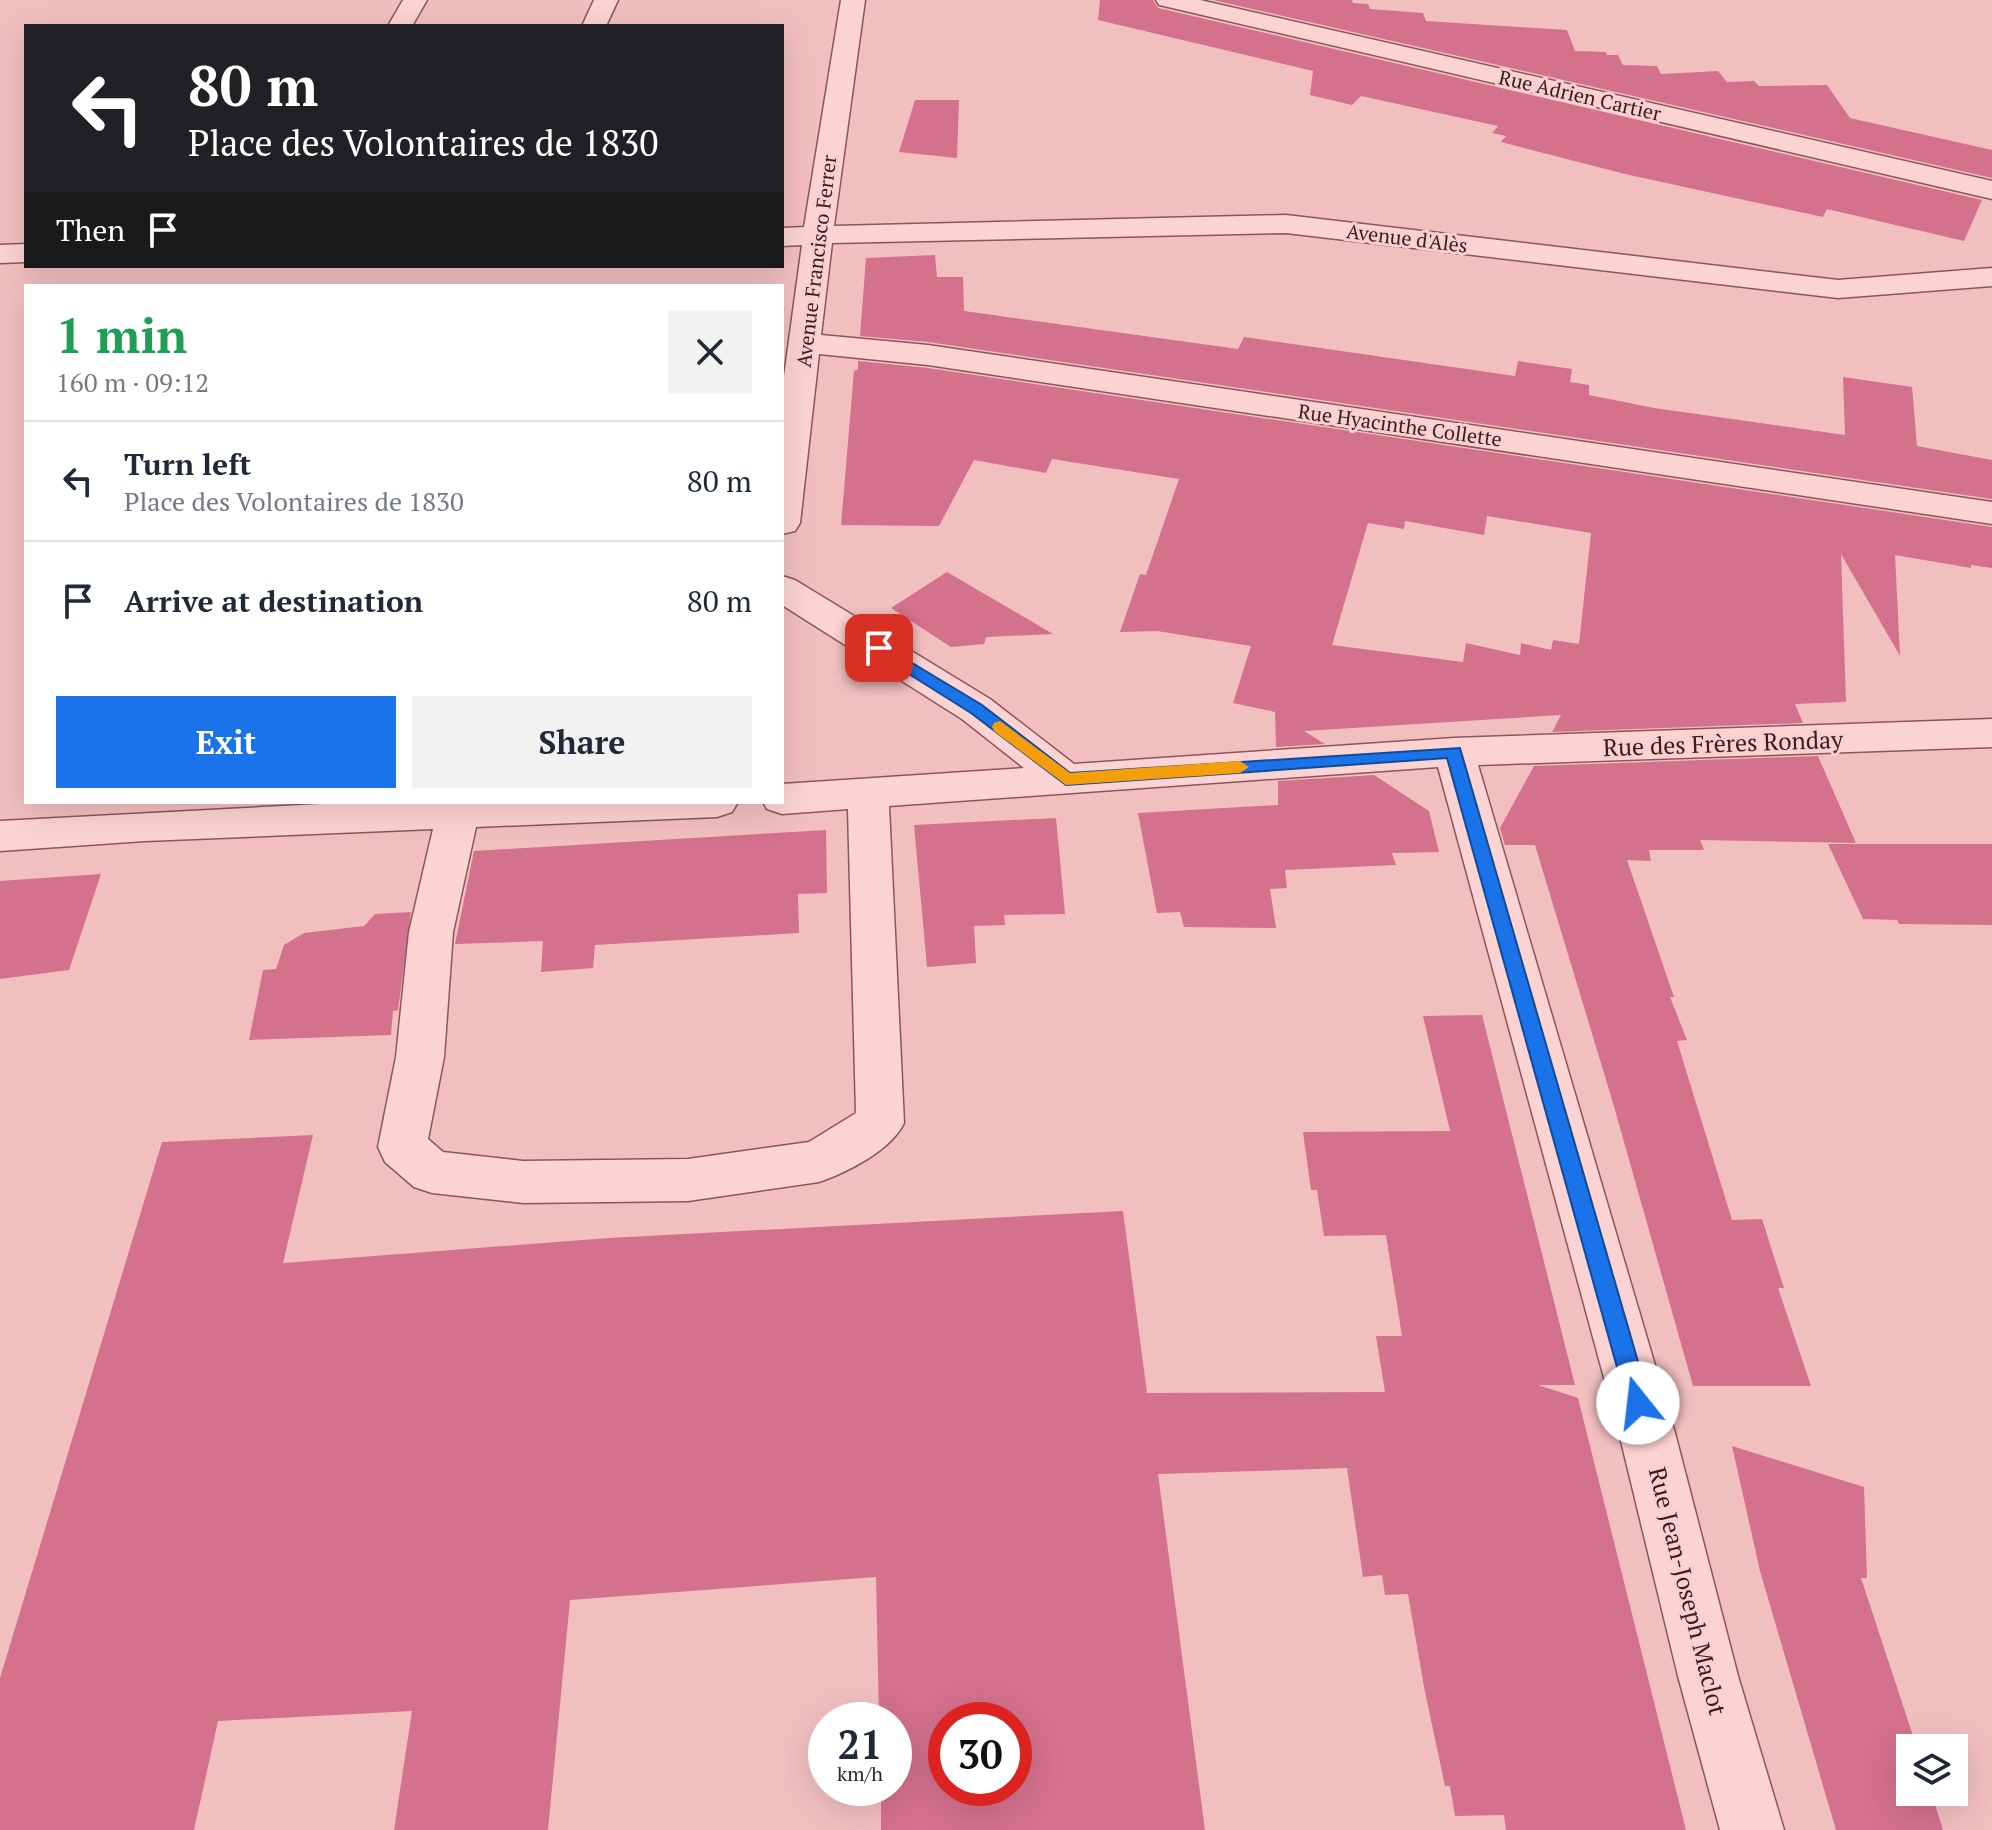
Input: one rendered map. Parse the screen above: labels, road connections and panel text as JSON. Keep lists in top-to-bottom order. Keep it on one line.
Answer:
{"streets":{"street":["Rue Adrien Cartier","Avenue d'Alès","Avenue Francisco Ferrer","Rue Hyacinthe Collette","Rue des Frères Ronday","Rue Jean-Joseph Maclot"]},"crossings":[["Avenue d'Alès","Avenue Francisco Ferrer"],["Avenue Francisco Ferrer","Rue Hyacinthe Collette"],["Rue des Frères Ronday","Rue Jean-Joseph Maclot"]],"page":{"turn":["80 m","Place des Volontaires de 1830"],"then":"Then","heading":["1 min","160 m · 09:12"],"list":[{"name":"Turn left","note":"Place des Volontaires de 1830","value":"80 m"},{"name":"Arrive at destination","value":"80 m"}],"buttons":["Exit","Share"],"speed":"21 km/h","limit":"30"}}
